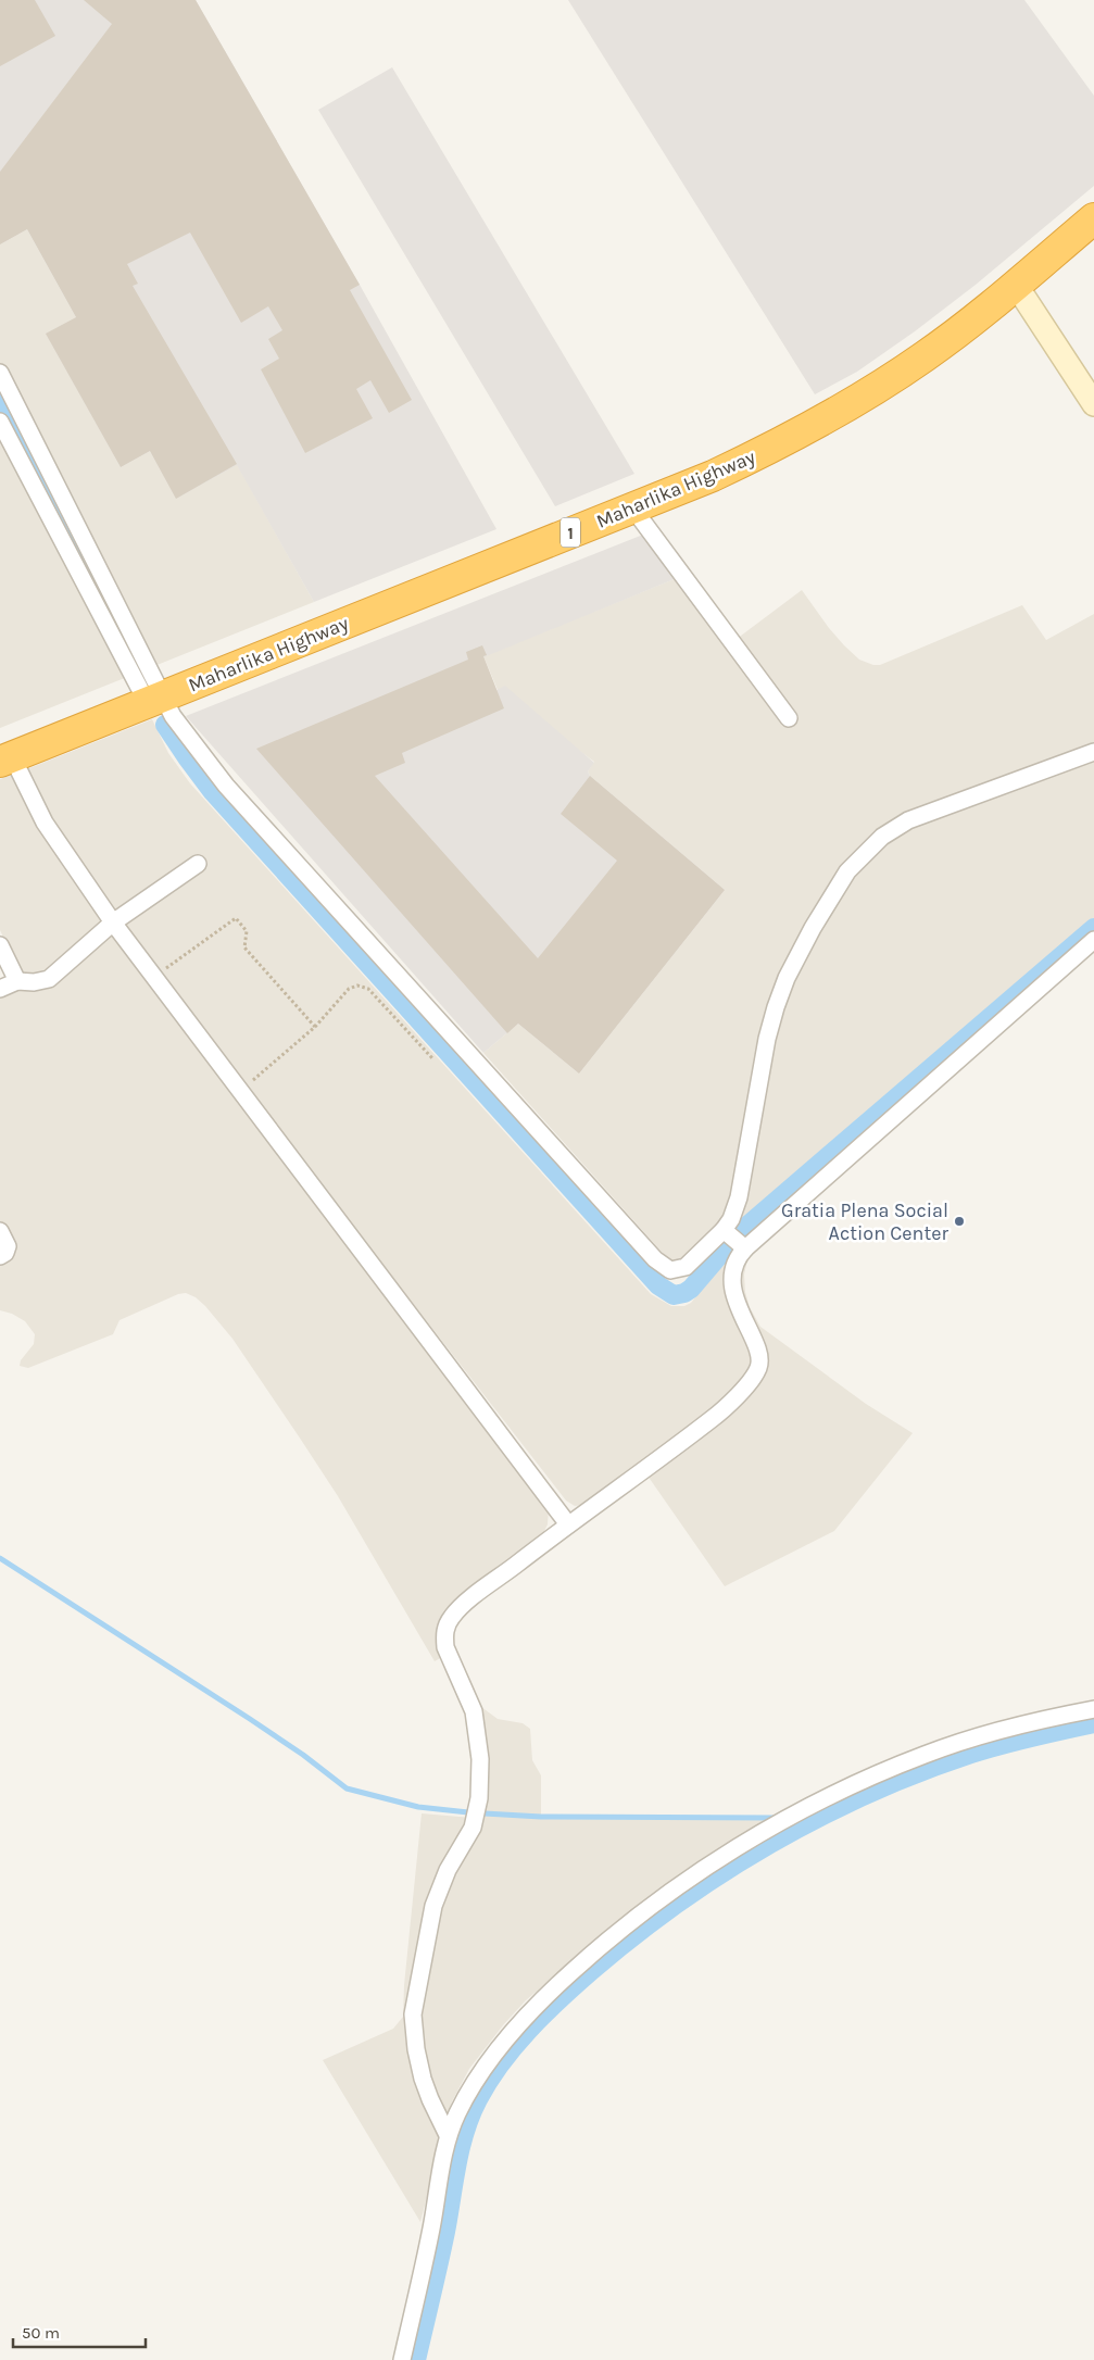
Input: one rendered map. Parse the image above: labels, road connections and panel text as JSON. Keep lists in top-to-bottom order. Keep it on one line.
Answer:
{"streets":{"highway":["Maharlika Highway","1"]},"places":["Gratia Plena Social Action Center"],"scale_bar":"50 m"}
